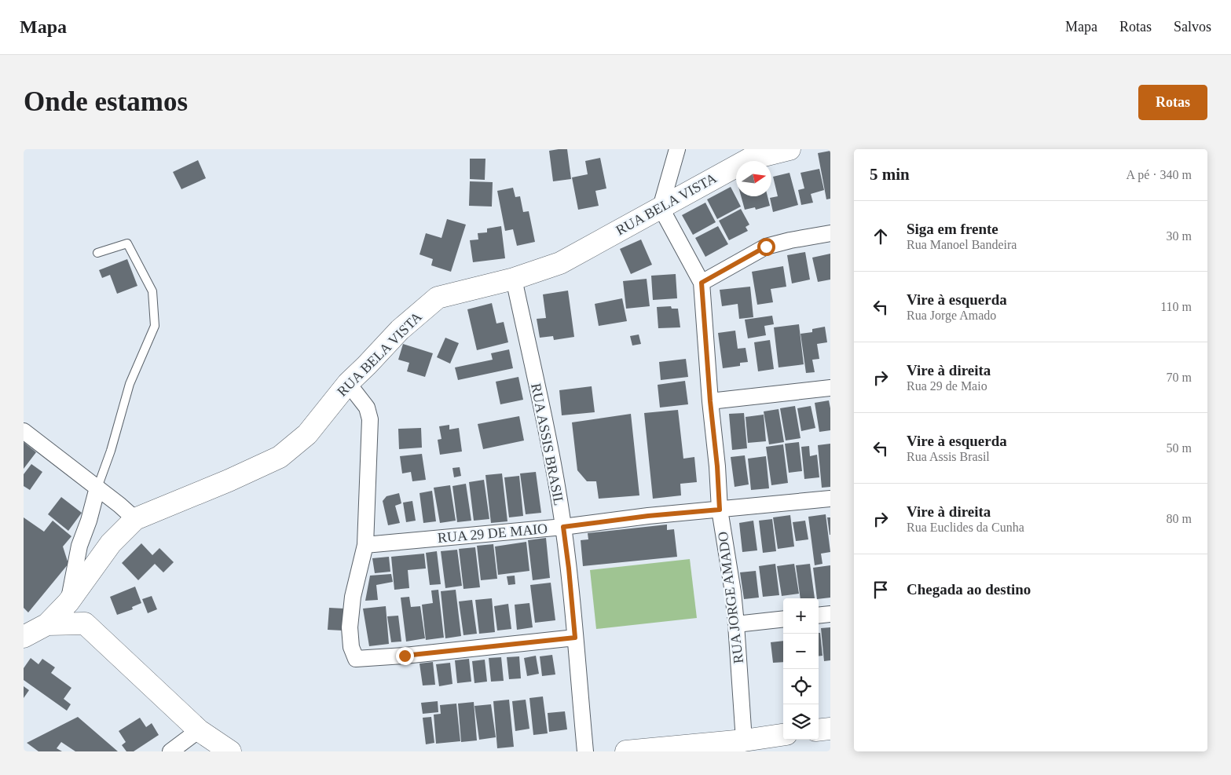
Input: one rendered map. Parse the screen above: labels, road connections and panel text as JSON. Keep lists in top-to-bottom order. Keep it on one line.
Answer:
{"streets":{"street":["RUA BELA VISTA","RUA ASSIS BRASIL","RUA 29 DE MAIO","RUA JORGE AMADO"]},"crossings":[["RUA BELA VISTA","RUA ASSIS BRASIL"],["RUA BELA VISTA","RUA JORGE AMADO"],["RUA ASSIS BRASIL","RUA 29 DE MAIO"],["RUA 29 DE MAIO","RUA JORGE AMADO"]],"north":"right","page":{"header":"Mapa","nav":["Mapa","Rotas","Salvos"],"buttons":"Rotas","title":"Onde estamos","heading":["5 min","A pé · 340 m"],"list":[["Siga em frente","Rua Manoel Bandeira","30 m"],["Vire à esquerda","Rua Jorge Amado","110 m"],["Vire à direita","Rua 29 de Maio","70 m"],["Vire à esquerda","Rua Assis Brasil","50 m"],["Vire à direita","Rua Euclides da Cunha","80 m"],"Chegada ao destino"],"map_buttons":["+","−"]}}
